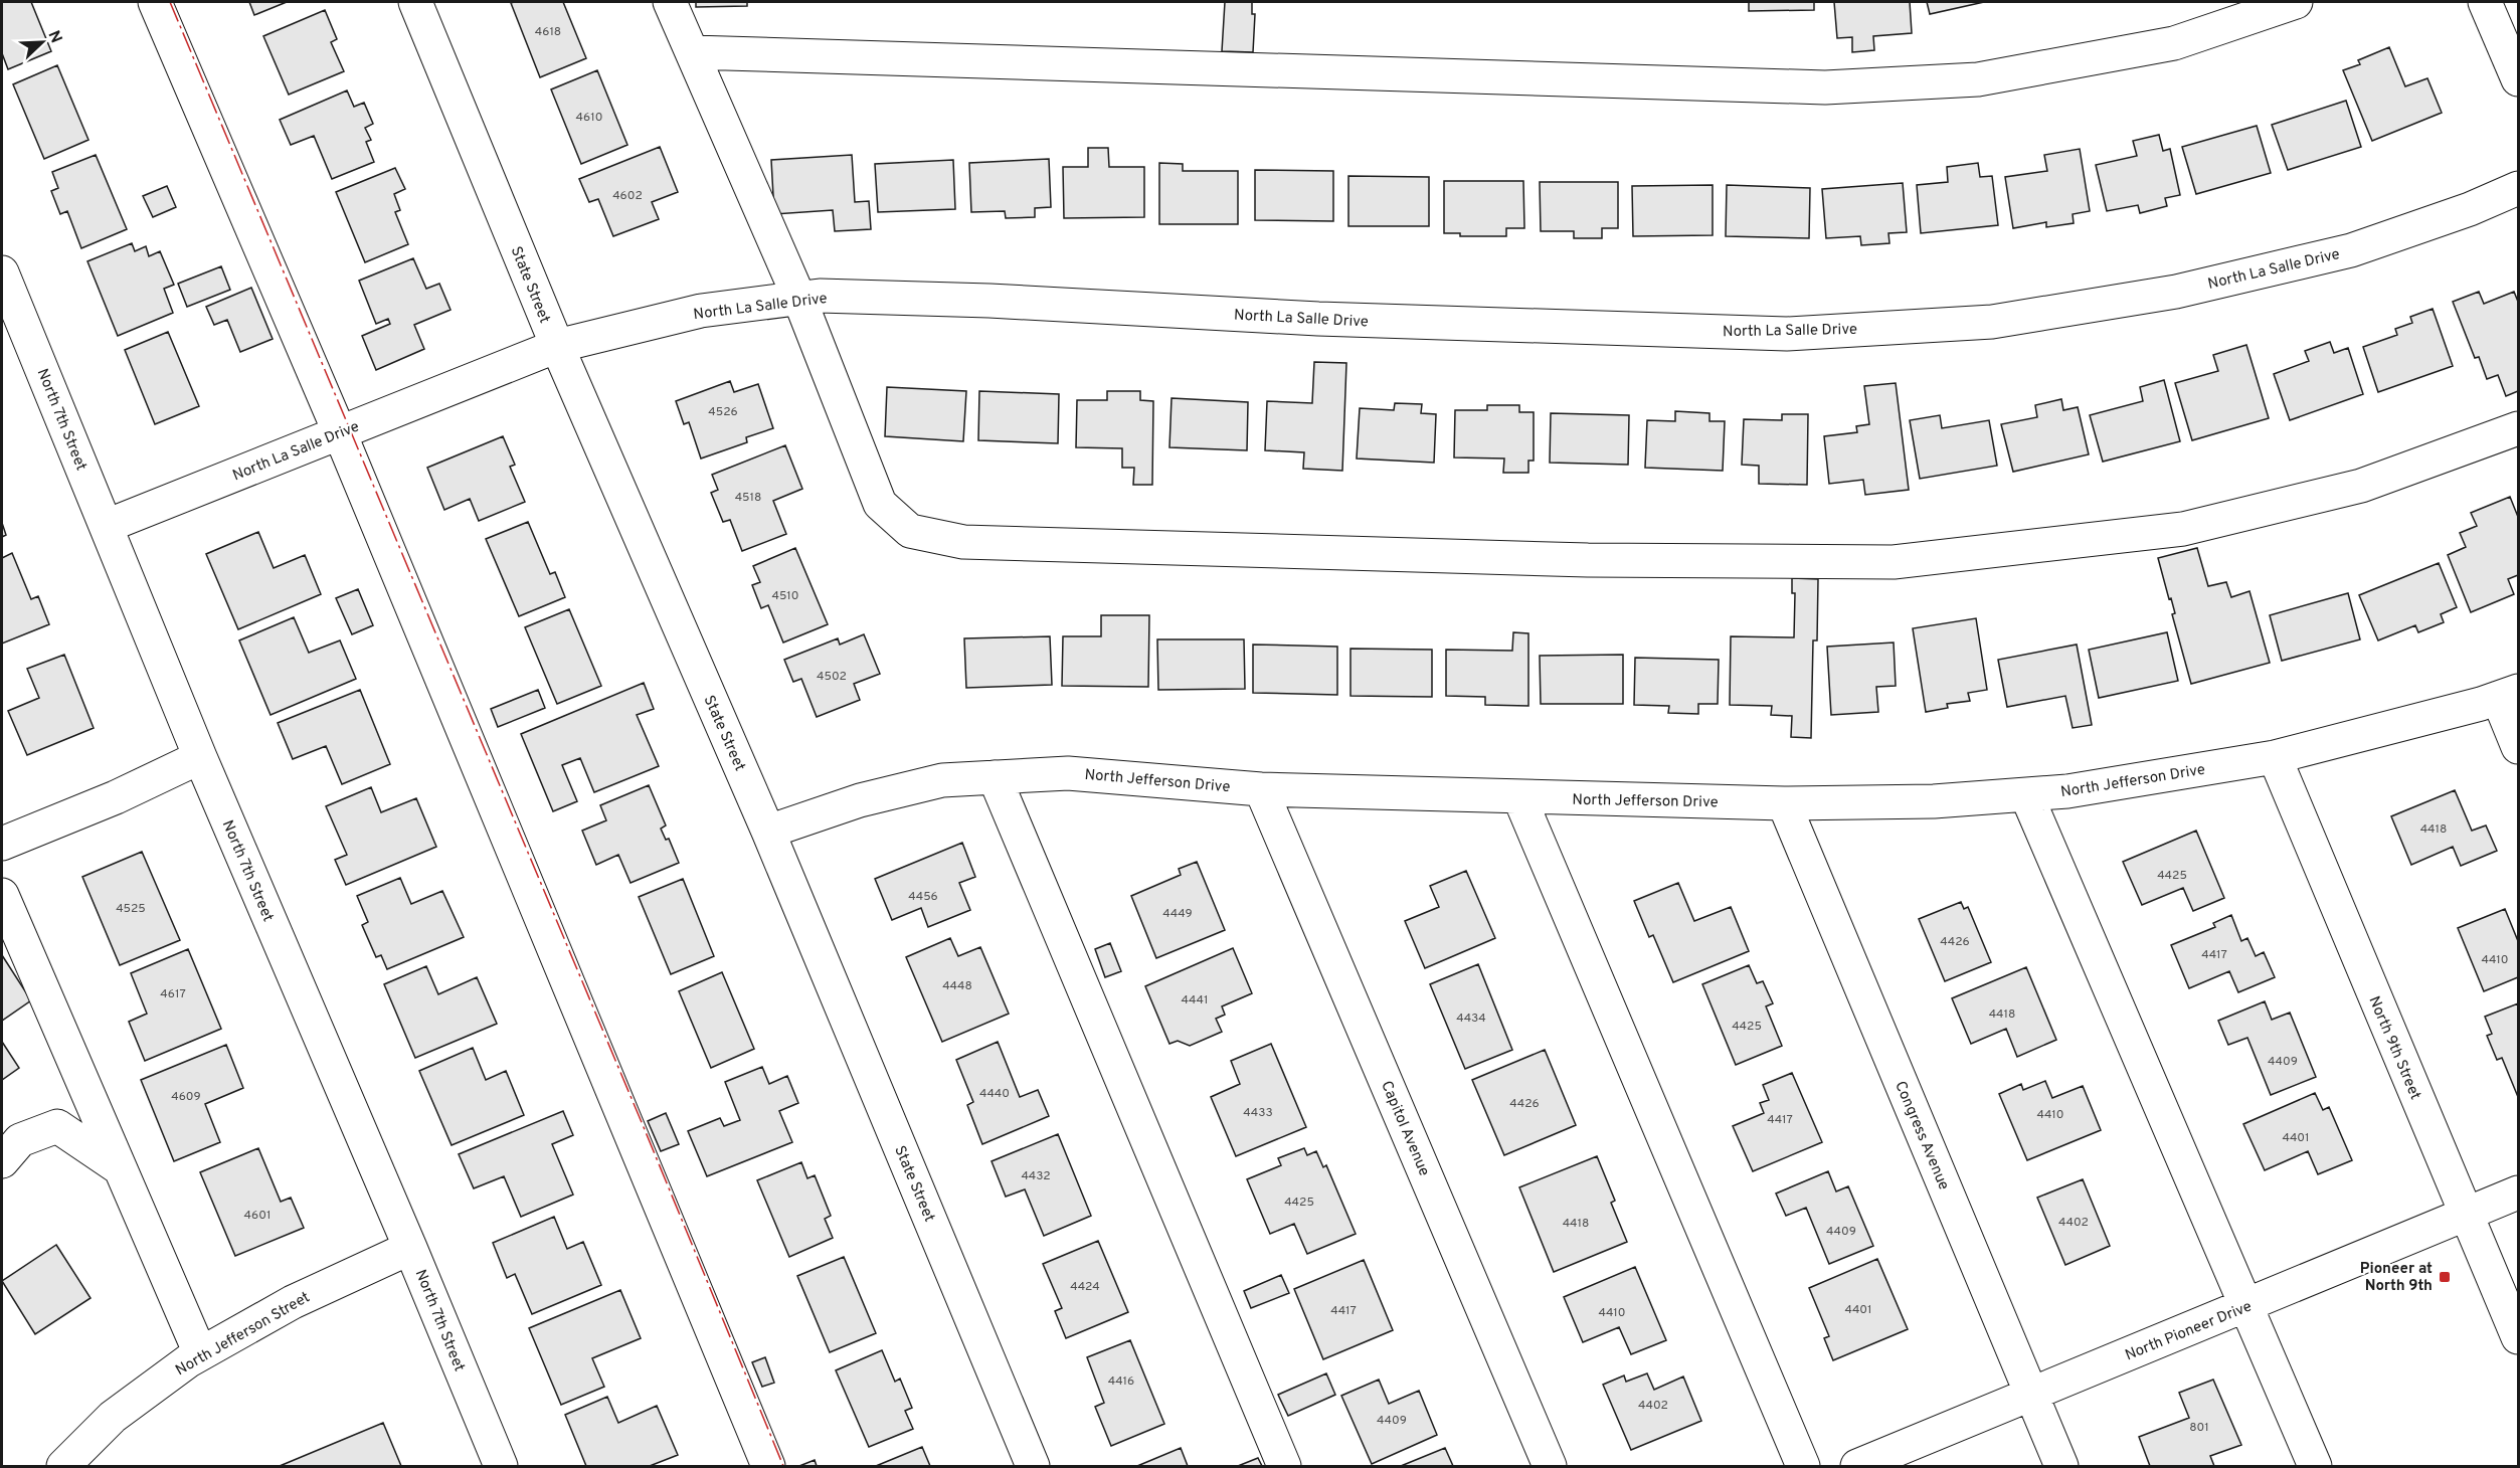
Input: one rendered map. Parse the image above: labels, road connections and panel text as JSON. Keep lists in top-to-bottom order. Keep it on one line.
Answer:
{"streets":{"street":["North La Salle Drive","State Street","North 7th Street","North Jefferson Drive","North 9th Street","Capitol Avenue","Congress Avenue","North Pioneer Drive","North Jefferson Street"]},"crossings":[["North La Salle Drive","State Street"],["North La Salle Drive","North 7th Street"],["State Street","North Jefferson Drive"],["North 7th Street","North Jefferson Street"],["North Jefferson Drive","North 9th Street"],["North Jefferson Drive","Capitol Avenue"],["North Jefferson Drive","Congress Avenue"],["North 9th Street","North Pioneer Drive"],["Congress Avenue","North Pioneer Drive"]],"places":{"transit":["Pioneer at North 9th"]},"house_numbers":["4618","4610","4602","4526","4518","4510","4502","4418","4425","4456","4525","4449","4426","4417","4410","4448","4617","4441","4418","4434","4425","4409","4440","4609","4426","4433","4410","4417","4401","4432","4425","4601","4402","4418","4409","4424","4401","4417","4410","4416","4402","4409","801"],"north":"top right"}
